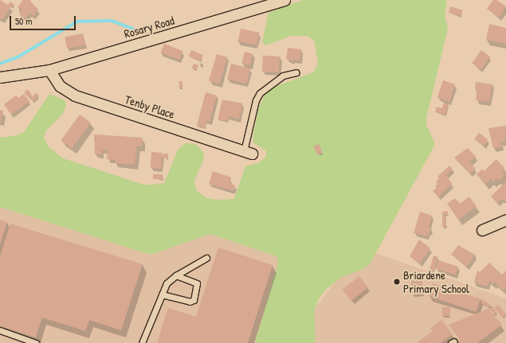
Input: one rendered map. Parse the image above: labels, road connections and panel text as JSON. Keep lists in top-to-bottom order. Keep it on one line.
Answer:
{"streets":{"street":["Rosary Road","Tenby Place"]},"crossings":[["Rosary Road","Tenby Place"]],"places":["Briardene Primary School"],"scale_bar":"50 m"}
